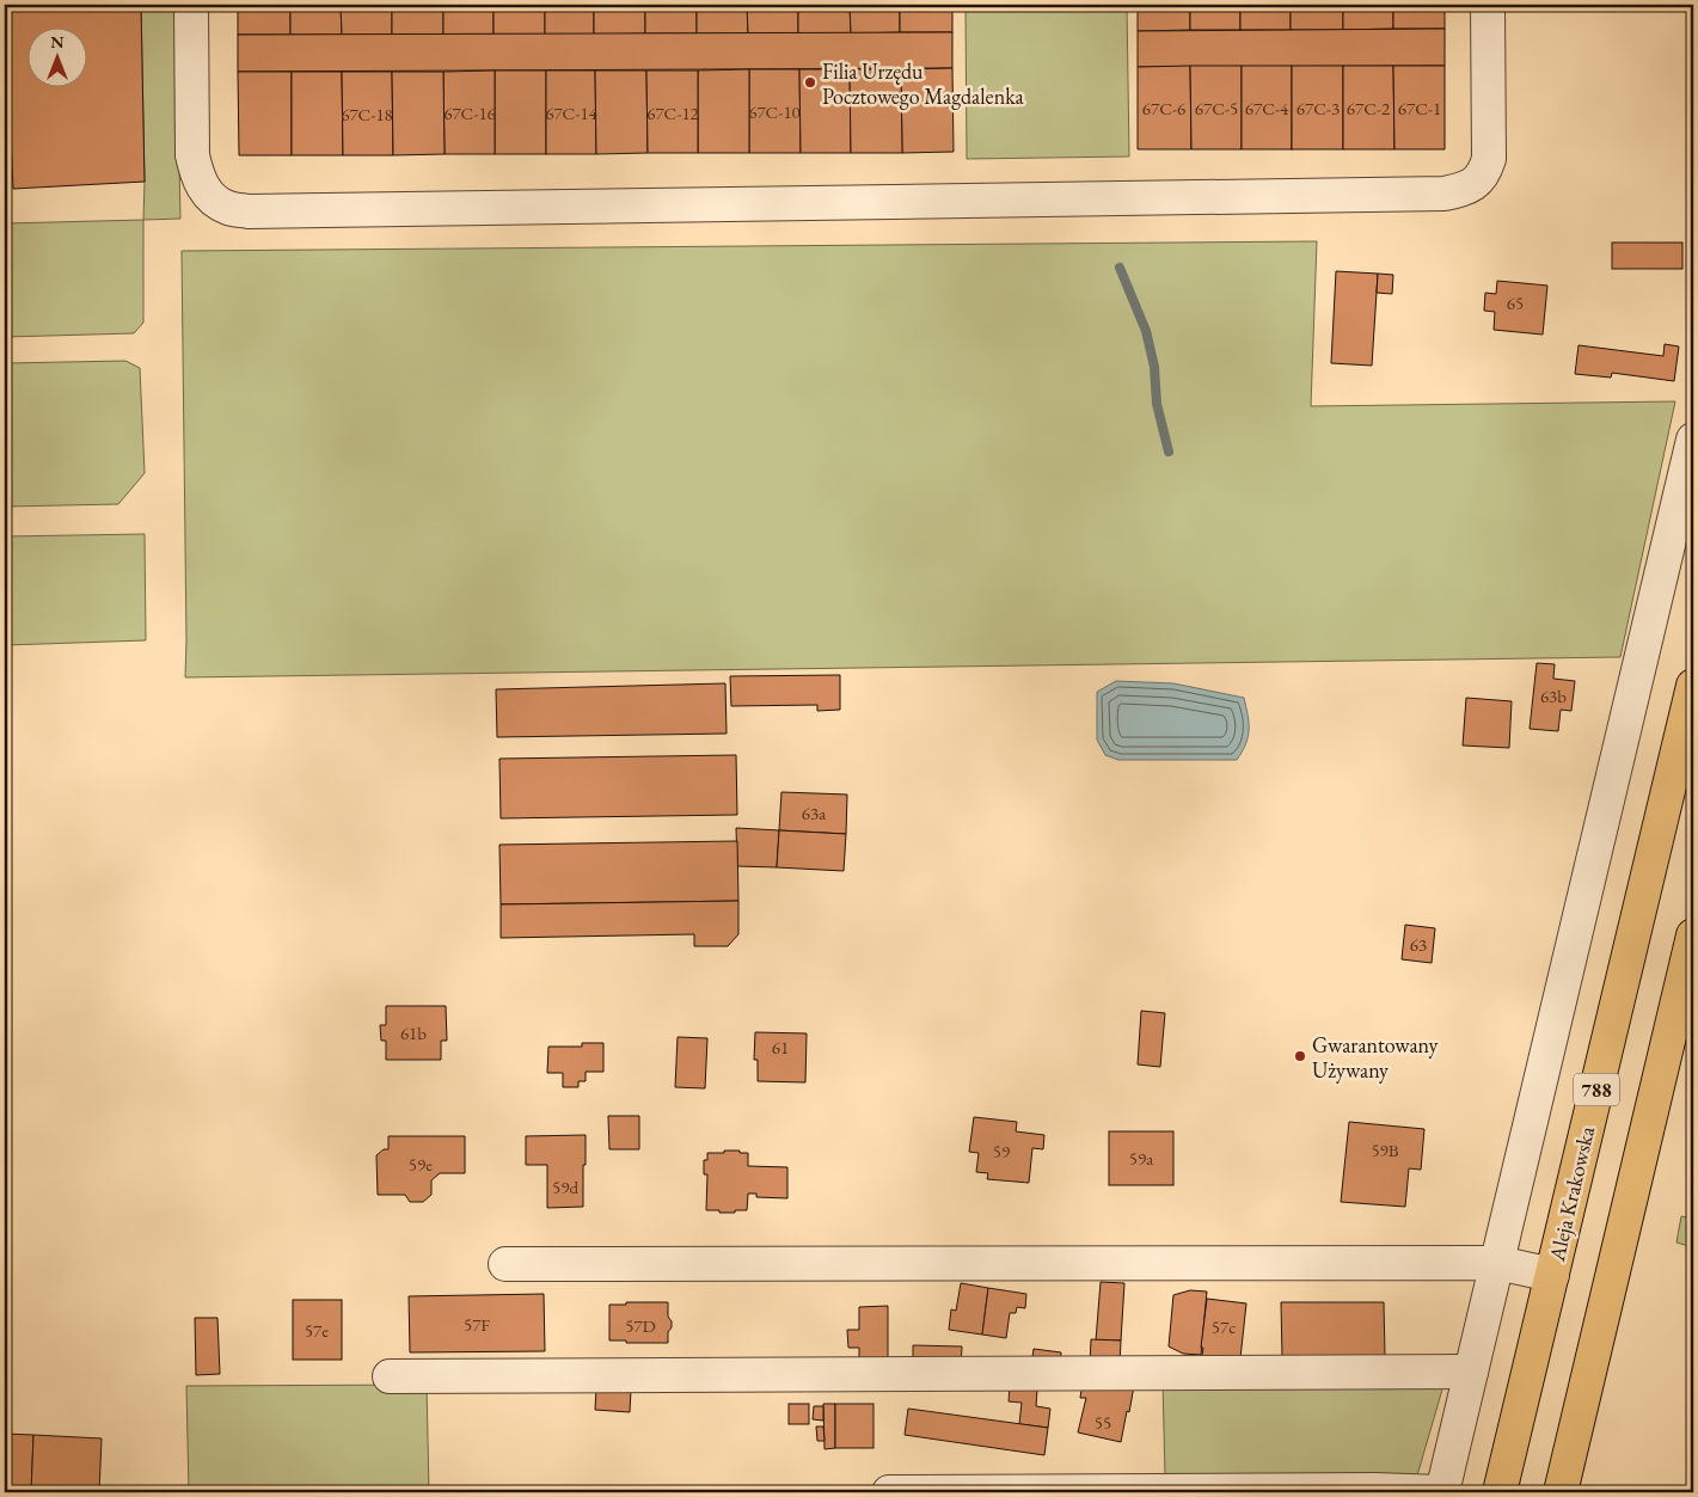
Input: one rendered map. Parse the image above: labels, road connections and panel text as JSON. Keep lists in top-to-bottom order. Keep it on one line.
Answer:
{"streets":{"main road":["788","Aleja Krakowska"]},"places":["Filia Urzędu Pocztowego Magdalenka","Gwarantowany Używany"],"house_numbers":["67C-6","67C-5","67C-4","67C-3","67C-2","67C-1","67C-10","67C-16","67C-14","67C-12","67C-18","65","63b","63a","63","61b","61","59B","59","59a","59e","59d","57F","57D","57c","57e","55"],"north":"top"}
